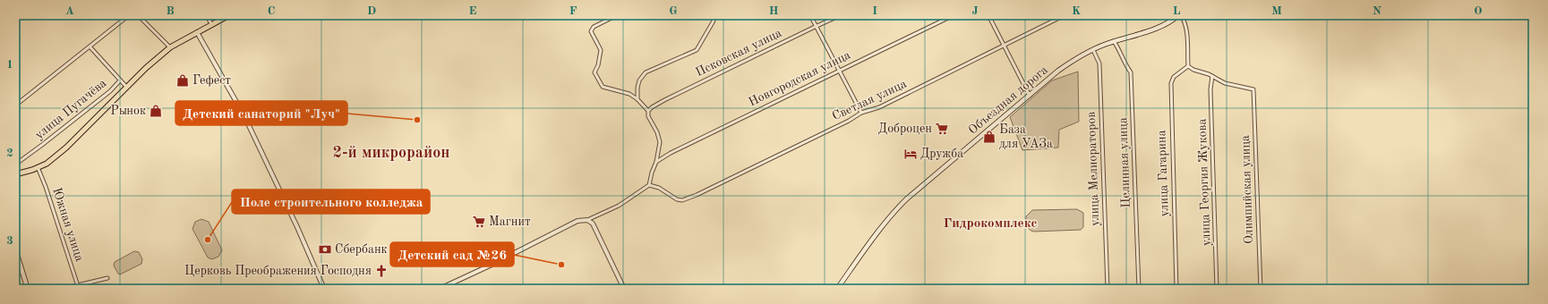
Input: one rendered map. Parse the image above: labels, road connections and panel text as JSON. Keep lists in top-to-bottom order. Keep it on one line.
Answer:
{"streets":{"main road":["Объездная дорога"],"street":["Псковская улица","Новгородская улица","Светлая улица","улица Пугачёва","Целинная улица","улица Мелиораторов","улица Гагарина","улица Георгия Жукова","Олимпийская улица","Южная улица"]},"crossings":[["Объездная дорога","Целинная улица"],["Объездная дорога","улица Мелиораторов"],["улица Георгия Жукова","Олимпийская улица"]],"districts":["2-й микрорайон","Гидрокомплекс"],"places":{"shop":["Гефест","Рынок","База для УАЗа"],"other":["Детский санаторий \"Луч\"","Поле строительного колледжа","Детский сад №26"],"supermarket":["Доброцен","Магнит"],"hotel":["Дружба"],"bank":["Сбербанк"],"church":["Церковь Преображения Господня"]},"grid":{"columns":["A","B","C","D","E","F","G","H","I","J","K","L","M","N","O"],"rows":["1","2","3"]}}
